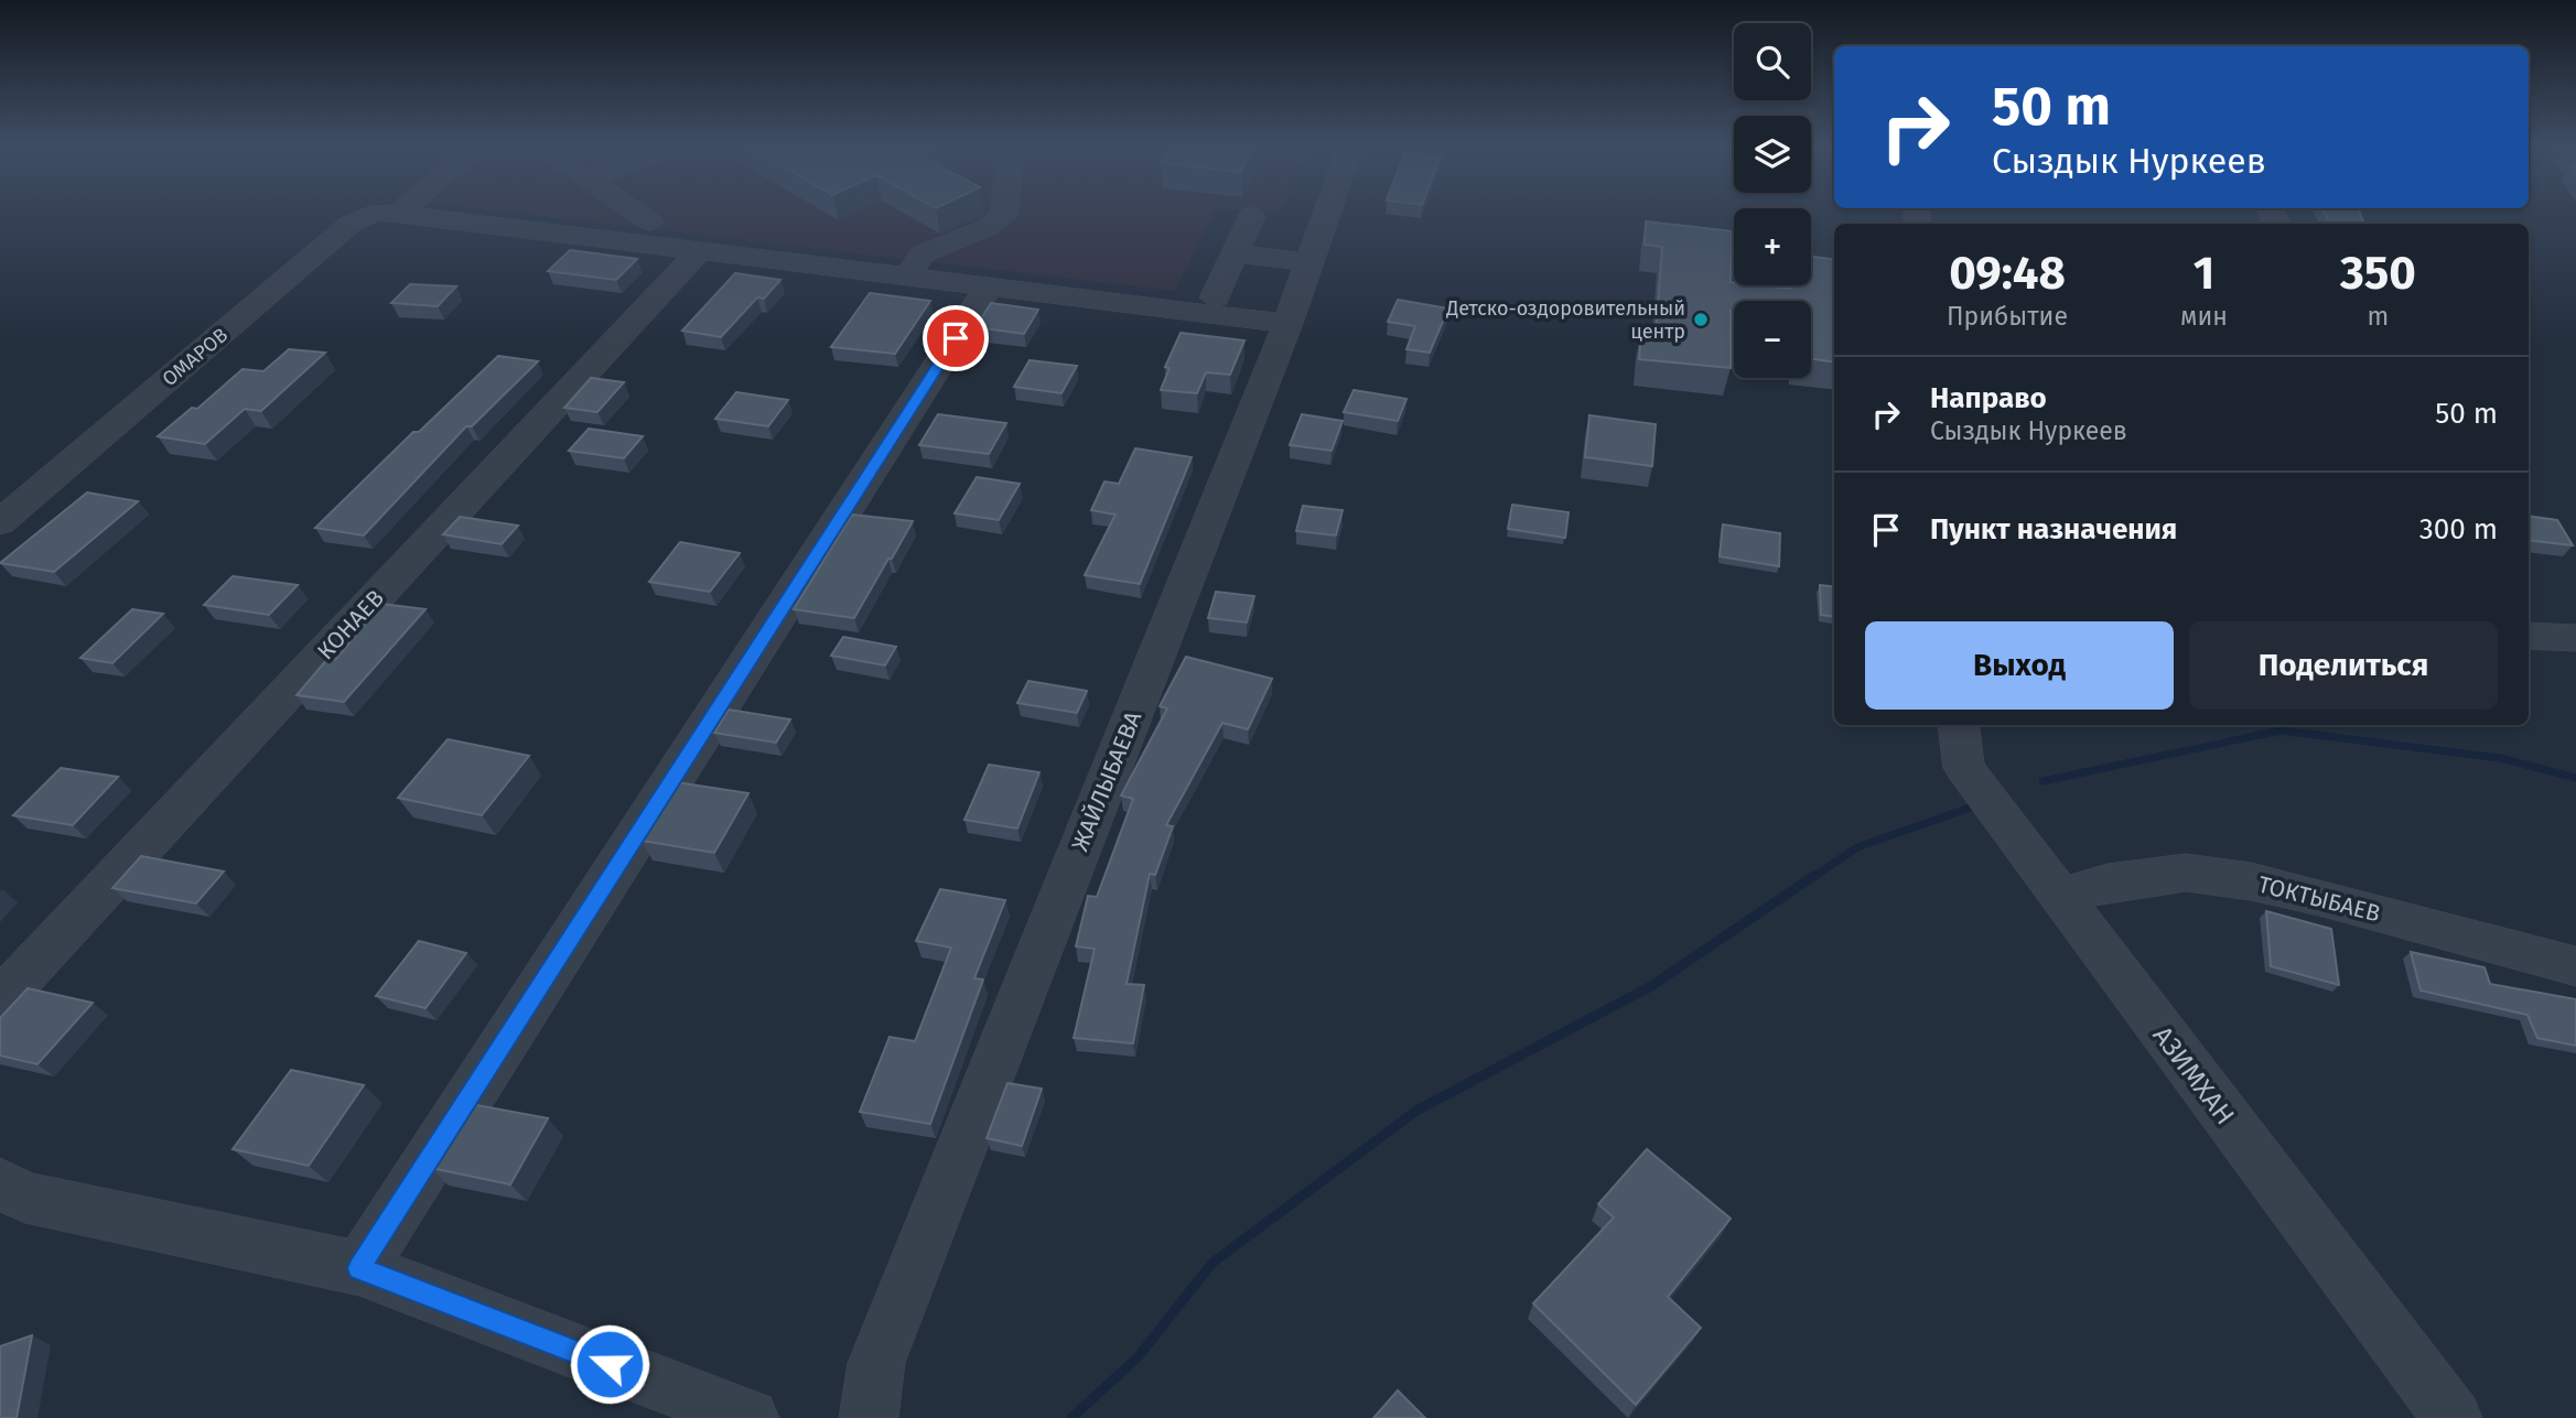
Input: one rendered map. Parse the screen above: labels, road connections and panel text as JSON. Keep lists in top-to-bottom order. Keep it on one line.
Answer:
{"streets":{"street":["ОМАРОВ","КОНАЕВ","ЖАЙЛЫБАЕВА","ТОКТЫБАЕВ","АЗИМХАН"]},"crossings":[["ТОКТЫБАЕВ","АЗИМХАН"]],"places":["Детско-оздоровительный центр"],"page":{"map_buttons":["+","−"],"turn":["50 m","Сыздык Нуркеев"],"eta":["09:48","Прибытие","1","мин","350","m"],"list":[{"name":"Направо","note":"Сыздык Нуркеев","value":"50 m"},{"name":"Пункт назначения","value":"300 m"}],"buttons":["Выход","Поделиться"]}}
